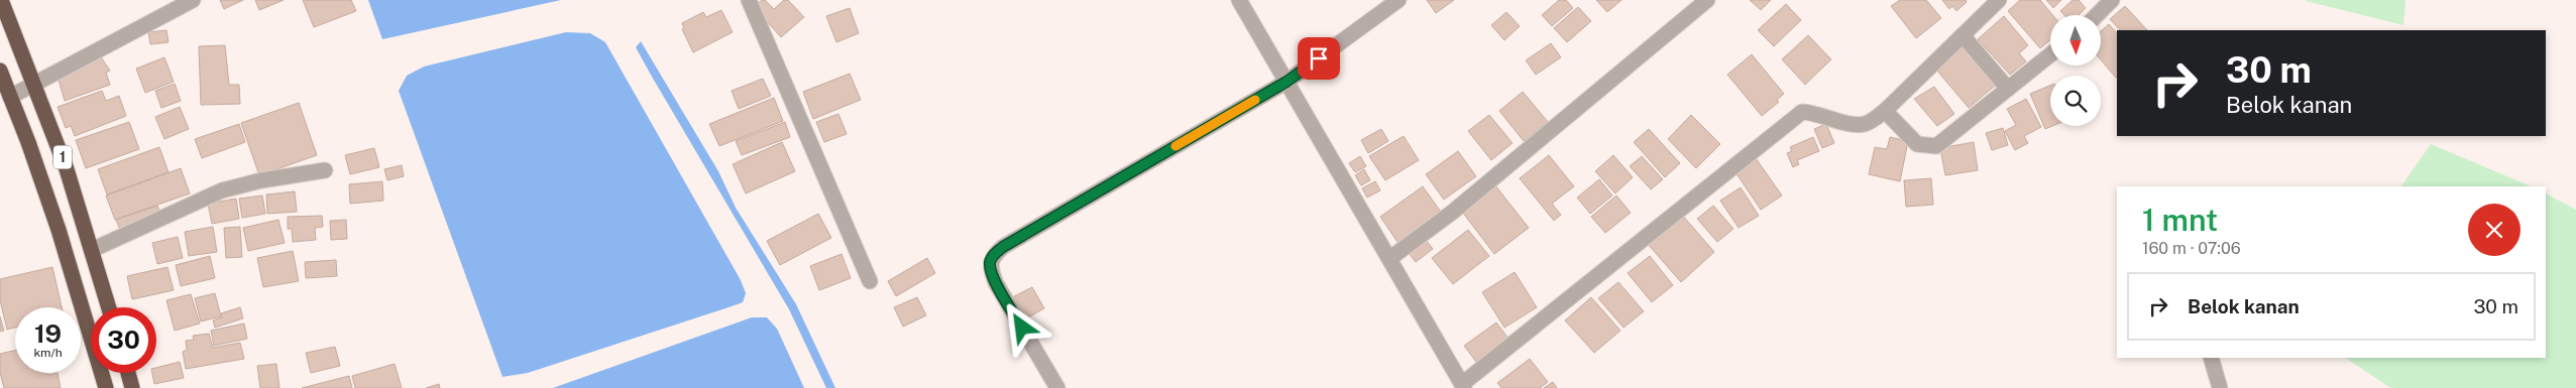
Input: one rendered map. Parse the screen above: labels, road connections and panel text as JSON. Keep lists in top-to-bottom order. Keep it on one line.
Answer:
{"streets":{"highway":["1"]},"north":"bottom","page":{"turn":["30 m","Belok kanan"],"heading":["1 mnt","160 m · 07:06"],"list":[{"name":"Belok kanan","value":"30 m"}],"speed":"19 km/h","limit":"30"}}
